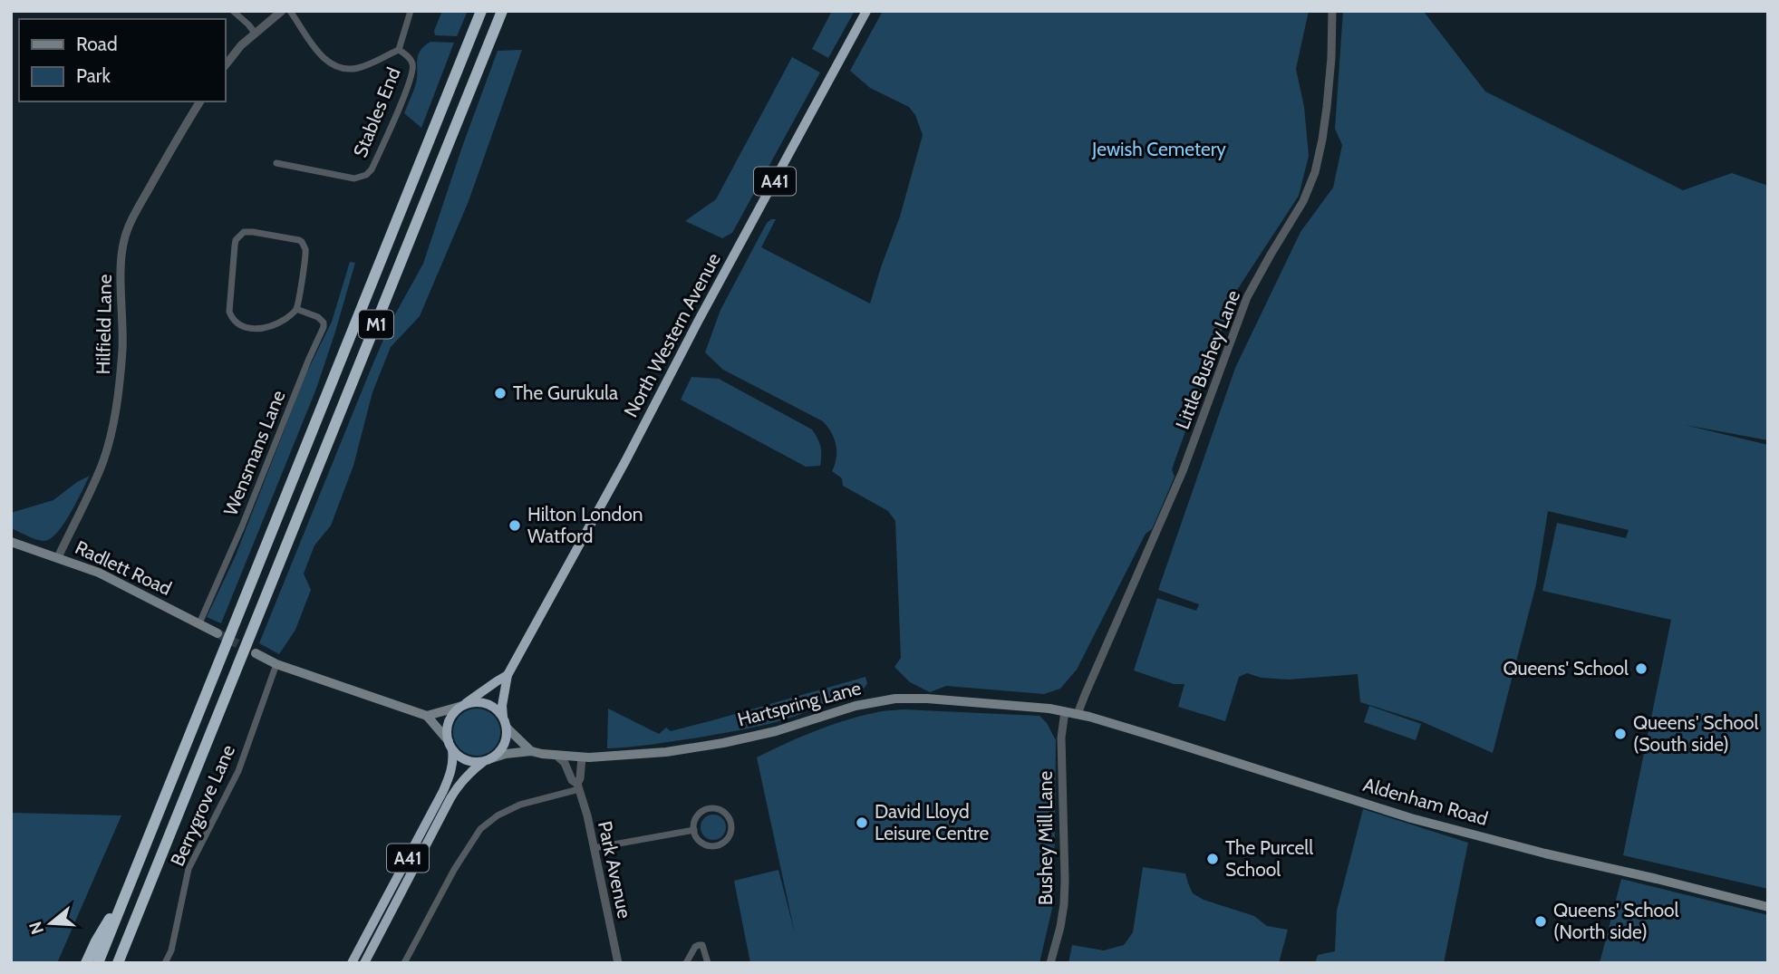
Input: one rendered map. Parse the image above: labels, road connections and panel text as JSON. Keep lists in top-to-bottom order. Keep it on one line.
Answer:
{"streets":{"highway":["A41","M1","North Western Avenue"],"main road":["Radlett Road","Hartspring Lane","Aldenham Road"],"street":["Stables End","Hilfield Lane","Little Bushey Lane","Wensmans Lane","Berrygrove Lane","Bushey Mill Lane","Park Avenue"]},"crossings":[["A41","North Western Avenue"],["A41","Hartspring Lane"],["Hilfield Lane","Radlett Road"],["North Western Avenue","Hartspring Lane"],["Little Bushey Lane","Hartspring Lane"],["Little Bushey Lane","Aldenham Road"],["Wensmans Lane","Radlett Road"],["Hartspring Lane","Aldenham Road"],["Hartspring Lane","Bushey Mill Lane"],["Hartspring Lane","Park Avenue"]],"parks":["Jewish Cemetery"],"places":["The Gurukula","Hilton London Watford","Queens' School","Queens' School (South side)","David Lloyd Leisure Centre","The Purcell School","Queens' School (North side)"],"legend":["Road","Park"],"north":"left"}
